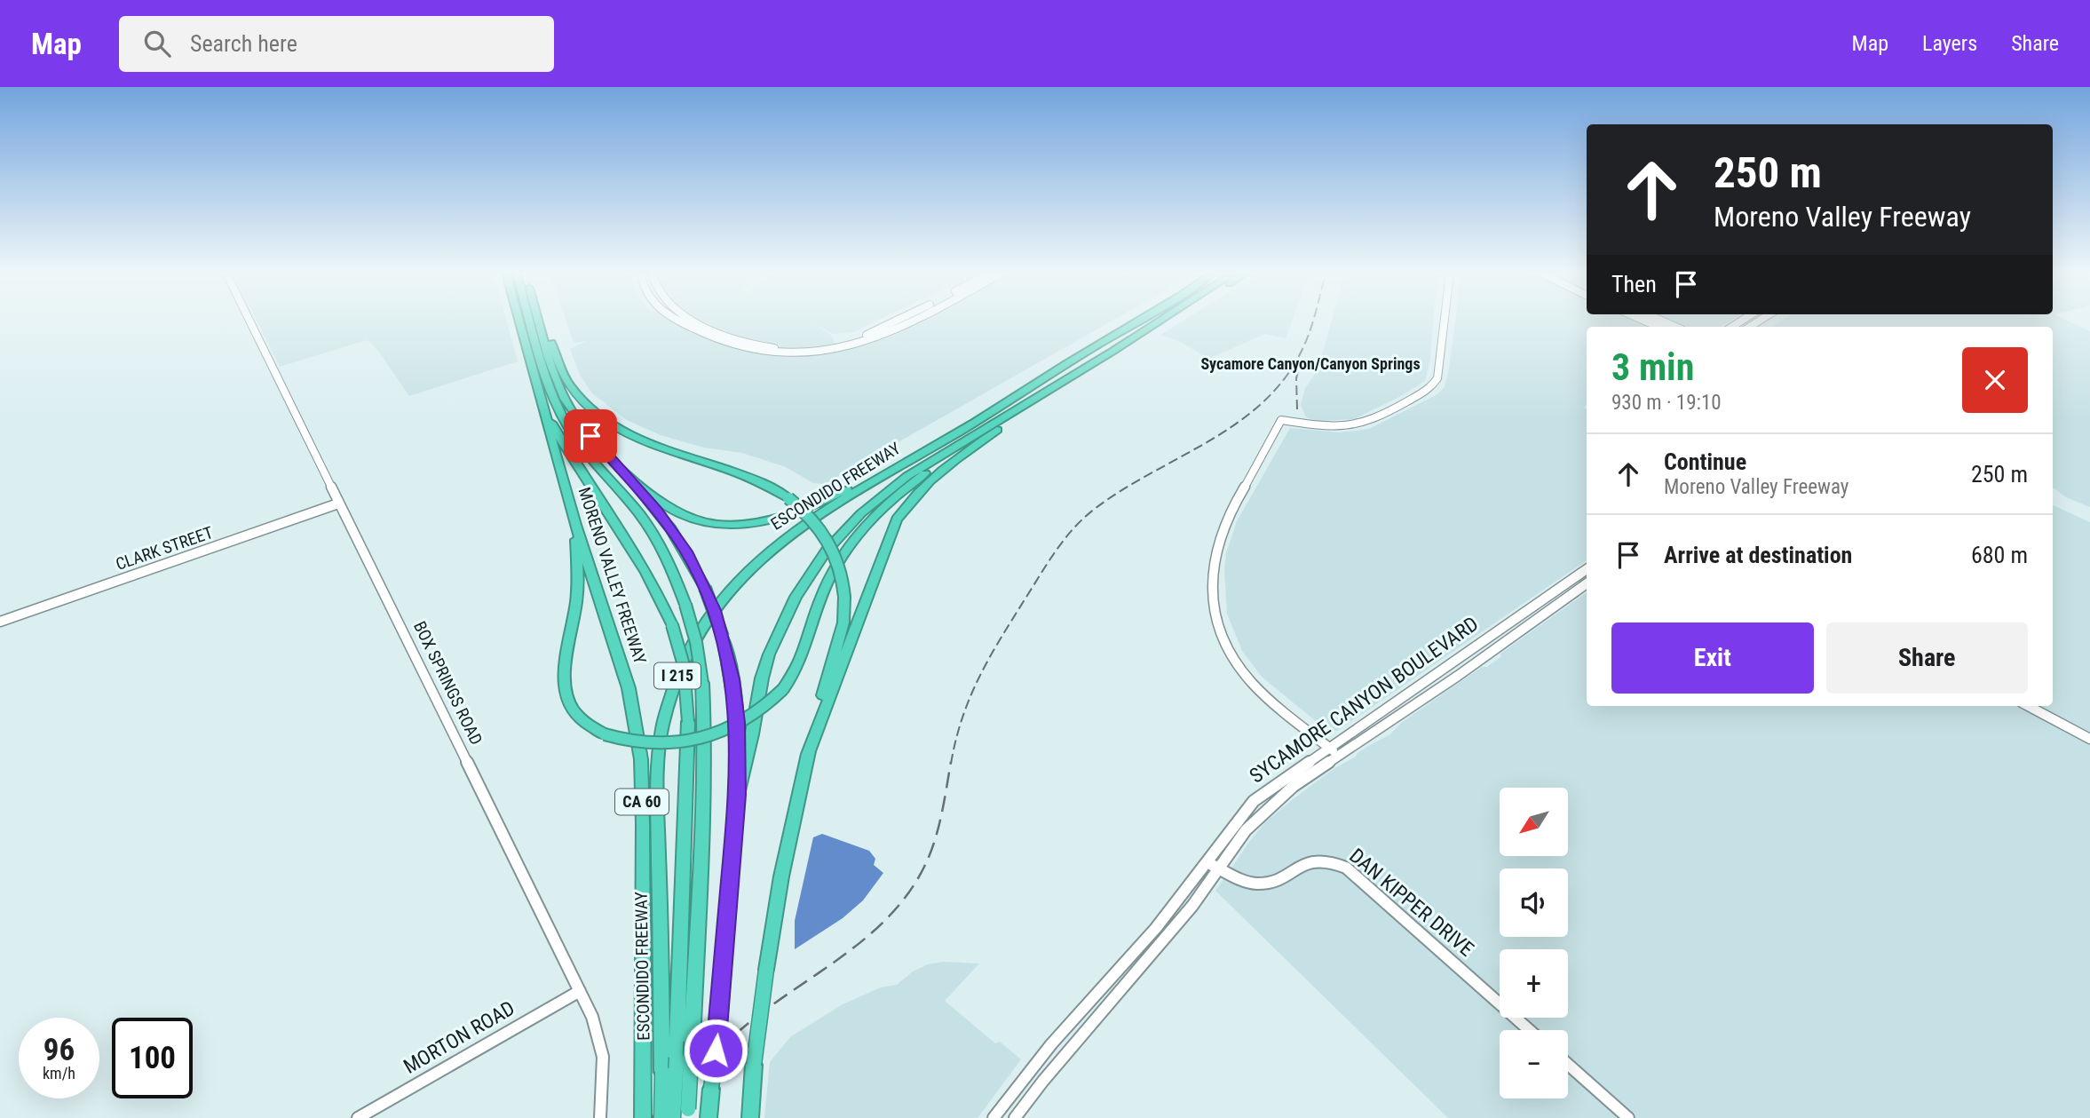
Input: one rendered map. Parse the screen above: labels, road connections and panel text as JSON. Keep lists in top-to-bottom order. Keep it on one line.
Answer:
{"streets":{"highway":["ESCONDIDO FREEWAY","MORENO VALLEY FREEWAY","I 215","CA 60"],"main road":["CLARK STREET","BOX SPRINGS ROAD","SYCAMORE CANYON BOULEVARD","DAN KIPPER DRIVE","MORTON ROAD"]},"crossings":[["CLARK STREET","BOX SPRINGS ROAD"],["BOX SPRINGS ROAD","MORTON ROAD"],["SYCAMORE CANYON BOULEVARD","DAN KIPPER DRIVE"]],"districts":["Sycamore Canyon/Canyon Springs"],"north":"bottom left","page":{"header":"Map","search":"Search here","nav":["Map","Layers","Share"],"turn":["250 m","Moreno Valley Freeway"],"then":"Then","heading":["3 min","930 m · 19:10"],"list":[{"name":"Continue","note":"Moreno Valley Freeway","value":"250 m"},{"name":"Arrive at destination","value":"680 m"}],"buttons":["Exit","Share"],"map_buttons":["+","−"],"speed":"96 km/h","limit":"100"}}
